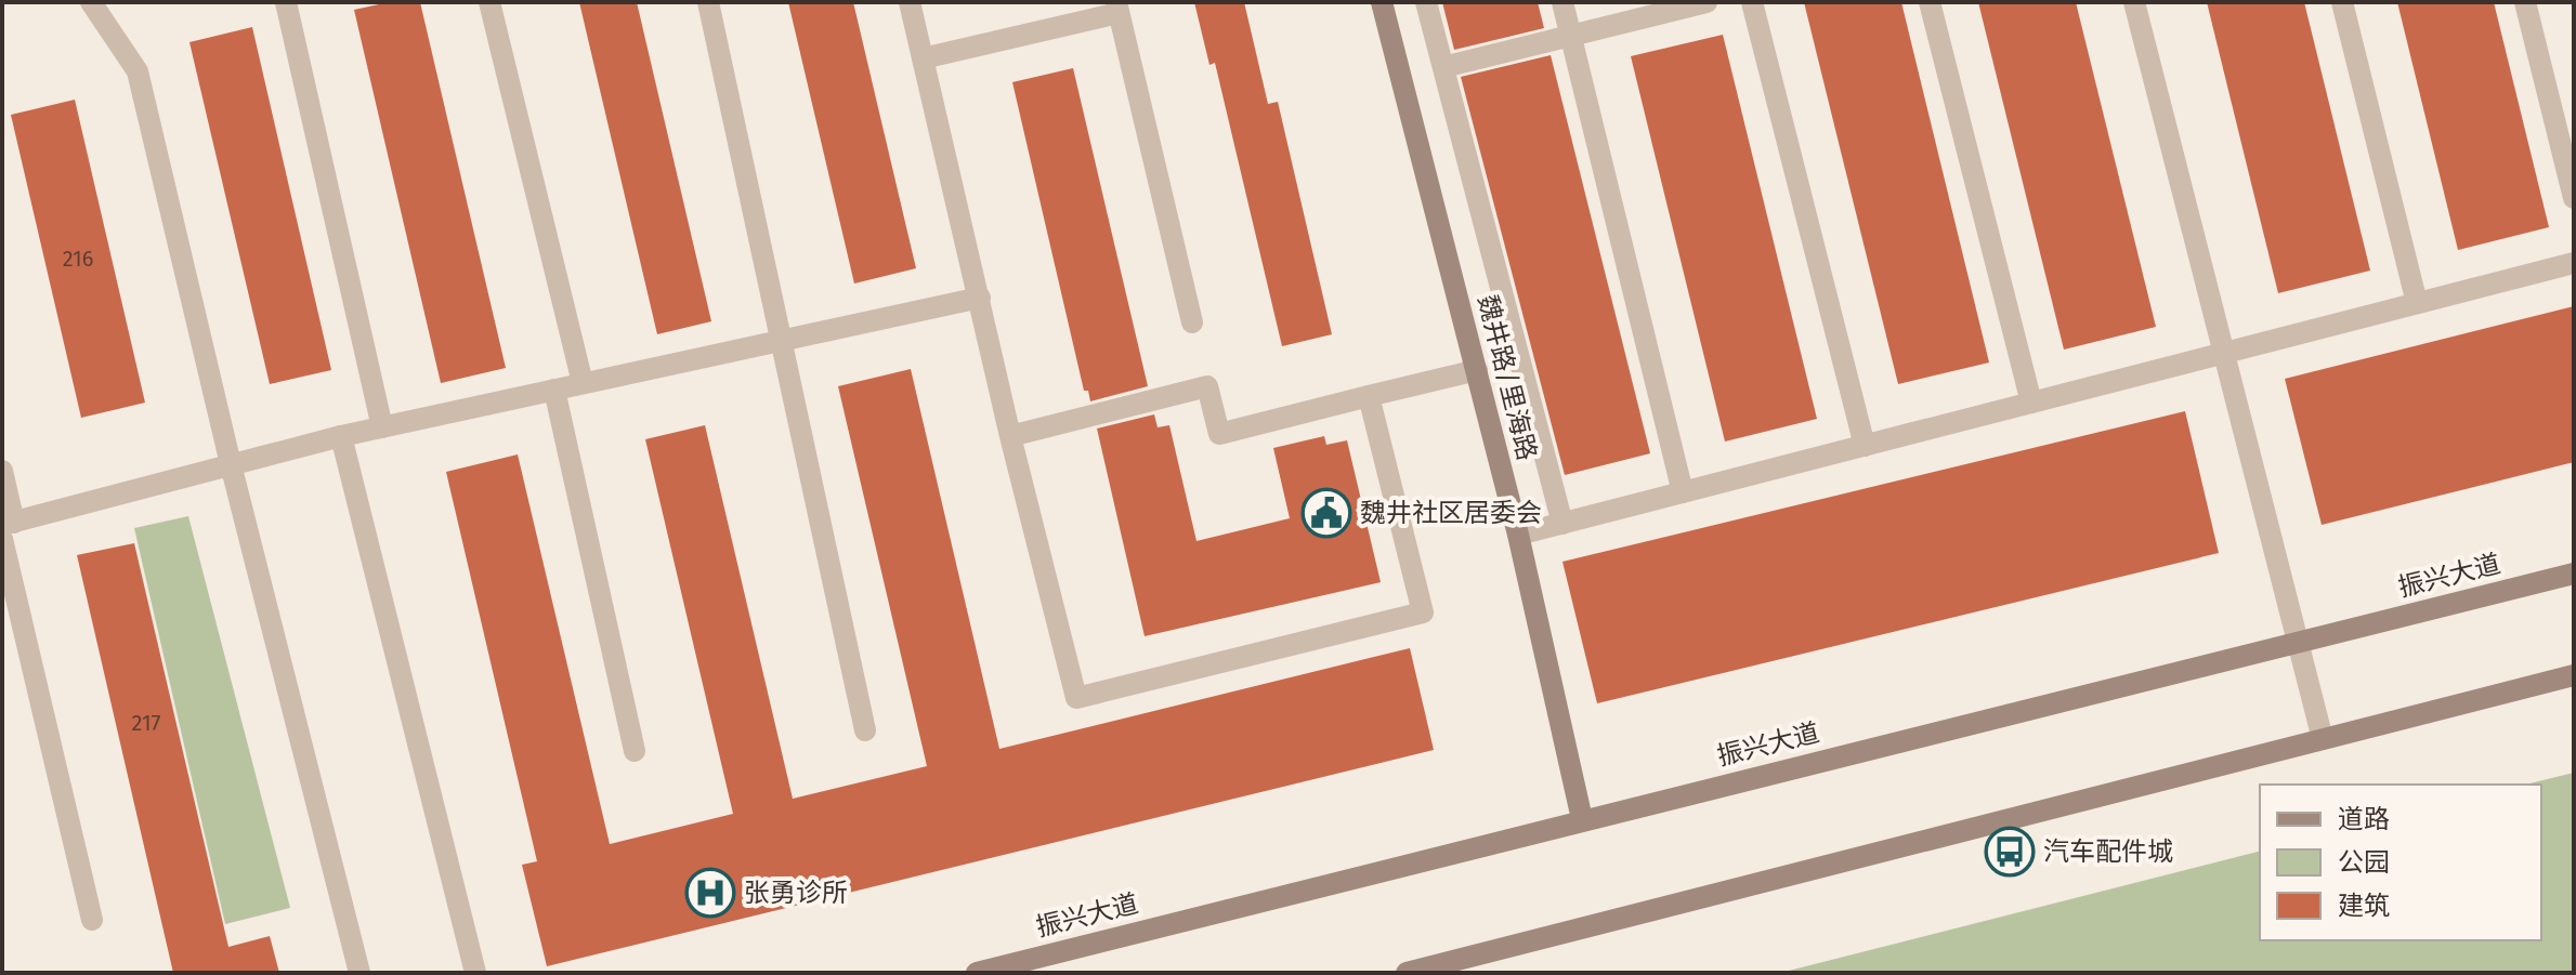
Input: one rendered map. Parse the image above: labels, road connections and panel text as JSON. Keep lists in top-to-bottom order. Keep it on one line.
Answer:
{"streets":{"main road":["魏井路/里海路","振兴大道"]},"crossings":[["魏井路/里海路","振兴大道"]],"places":{"public building":["魏井社区居委会"],"bus stop":["汽车配件城"],"hospital":["张勇诊所"]},"house_numbers":["216","217"],"legend":["道路","公园","建筑"]}
